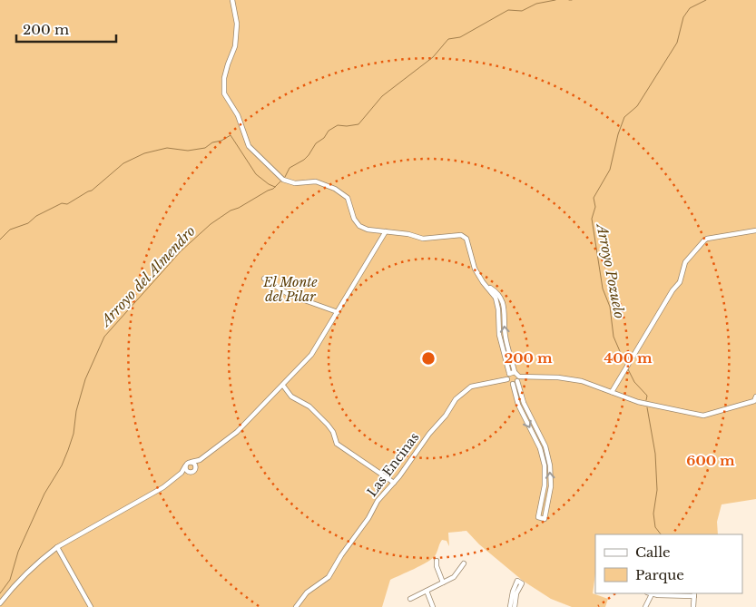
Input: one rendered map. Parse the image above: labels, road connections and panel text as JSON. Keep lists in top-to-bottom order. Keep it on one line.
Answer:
{"streets":{"street":["Las Encinas"]},"water":["Arroyo Pozuelo","Arroyo del Almendro"],"parks":["El Monte del Pilar"],"legend":["Calle","Parque"],"scale_bar":"200 m","rings":["200 m","400 m","600 m"]}
